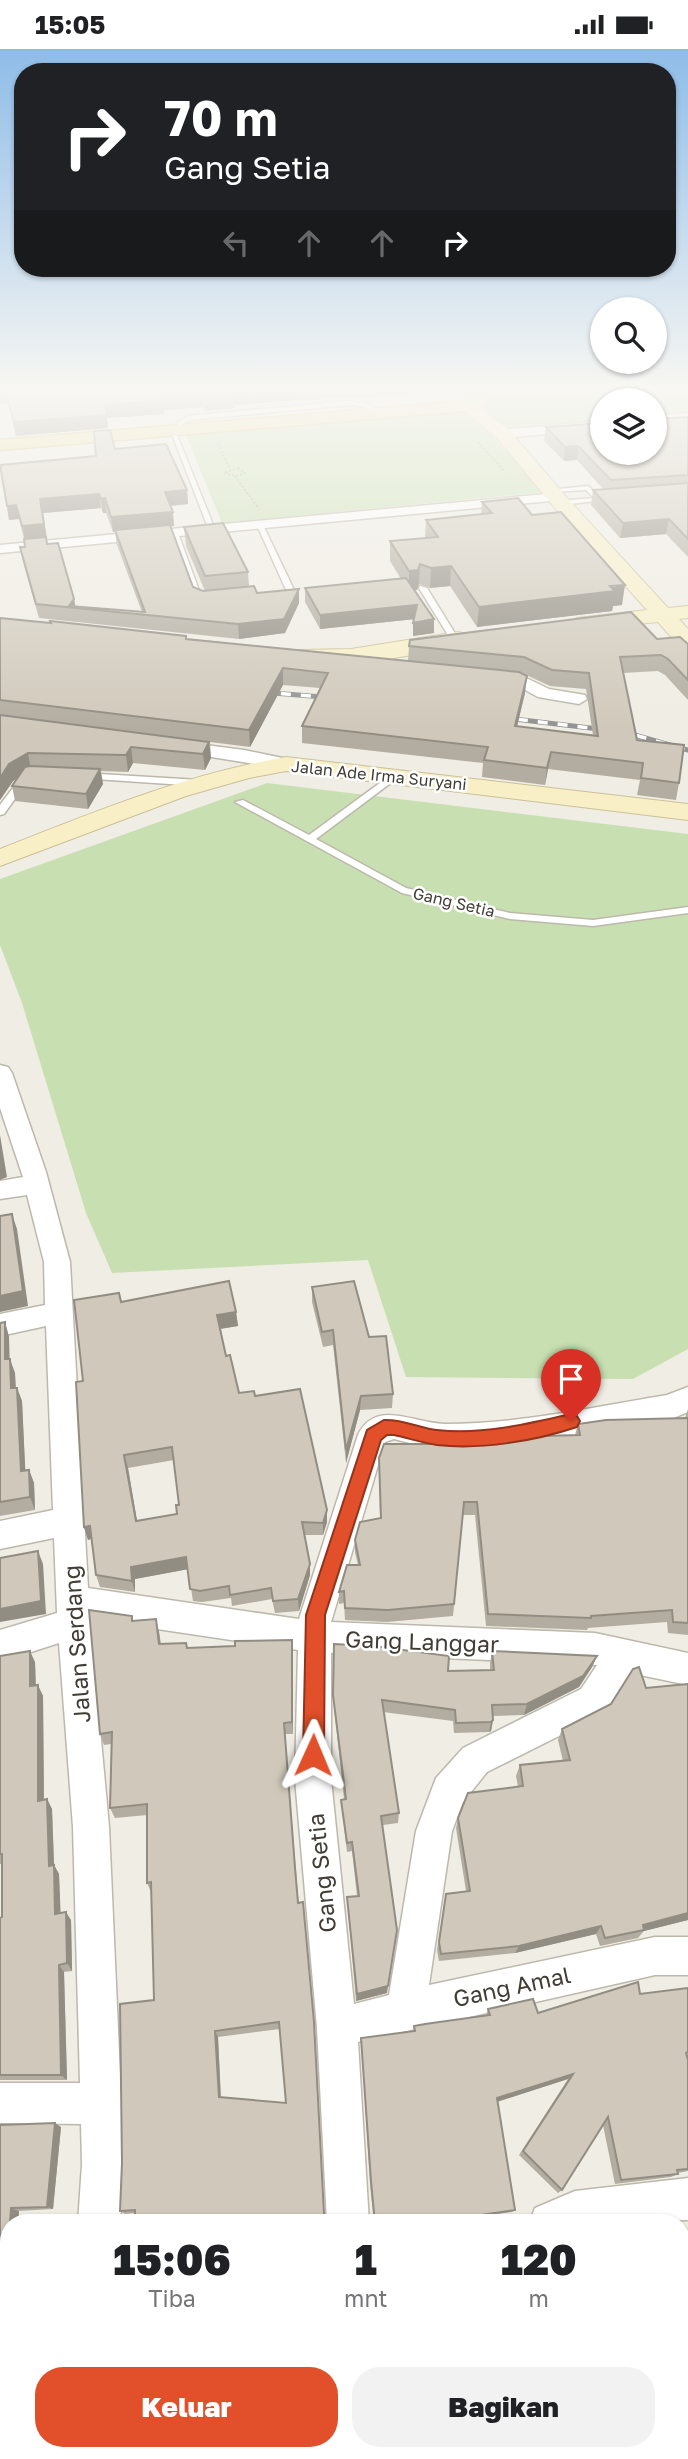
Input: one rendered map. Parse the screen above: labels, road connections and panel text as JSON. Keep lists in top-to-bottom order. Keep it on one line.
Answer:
{"streets":{"main road":["Jalan Ade Irma Suryani"],"street":["Gang Setia","Gang Langgar","Jalan Serdang","Gang Amal"]},"crossings":[["Gang Setia","Gang Langgar"],["Gang Setia","Gang Amal"],["Gang Langgar","Jalan Serdang"]],"page":{"status":"15:05","turn":["70 m","Gang Setia"],"eta":["15:06","Tiba","1","mnt","120","m"],"buttons":["Keluar","Bagikan"]}}
